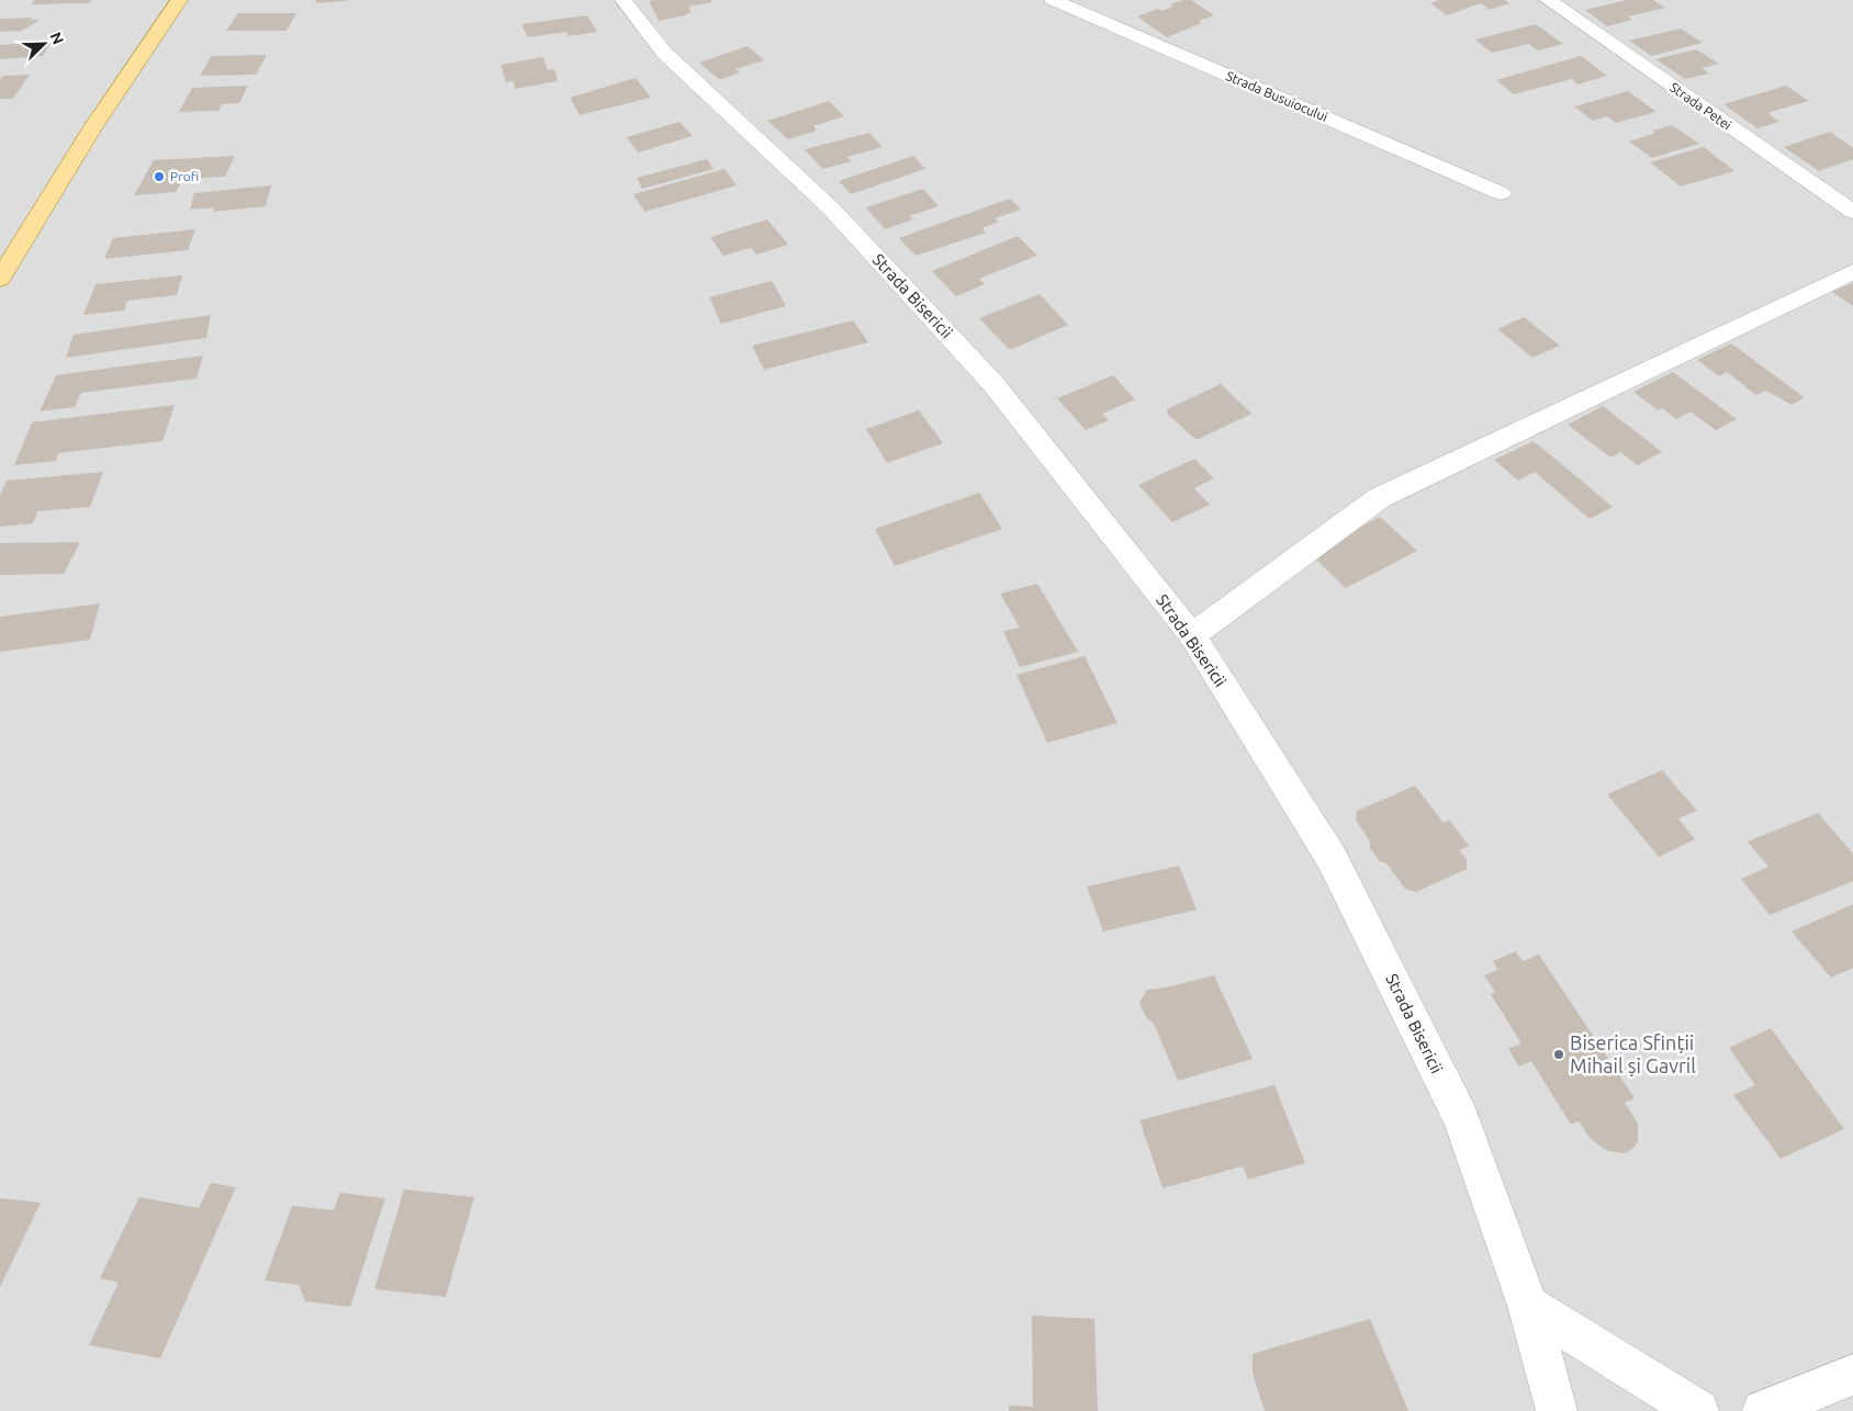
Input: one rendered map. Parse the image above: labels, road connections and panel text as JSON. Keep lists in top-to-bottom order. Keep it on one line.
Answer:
{"streets":{"street":["Strada Busuiocului","Strada Petei","Strada Bisericii"]},"places":["Profi","Biserica Sfinții Mihail și Gavril"],"north":"top right"}
